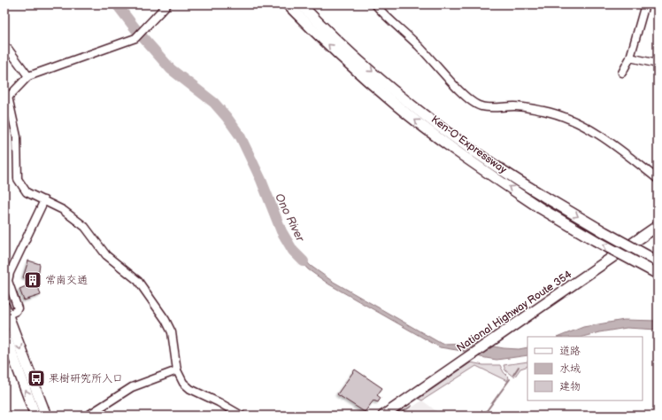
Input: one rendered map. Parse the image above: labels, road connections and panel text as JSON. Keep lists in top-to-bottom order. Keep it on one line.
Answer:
{"streets":{"highway":["Ken-O Expressway","National Highway Route 354"]},"water":["Ono River"],"places":{"building":["常南交通"],"bus stop":["果樹研究所入口"]},"legend":["道路","水域","建物"]}
